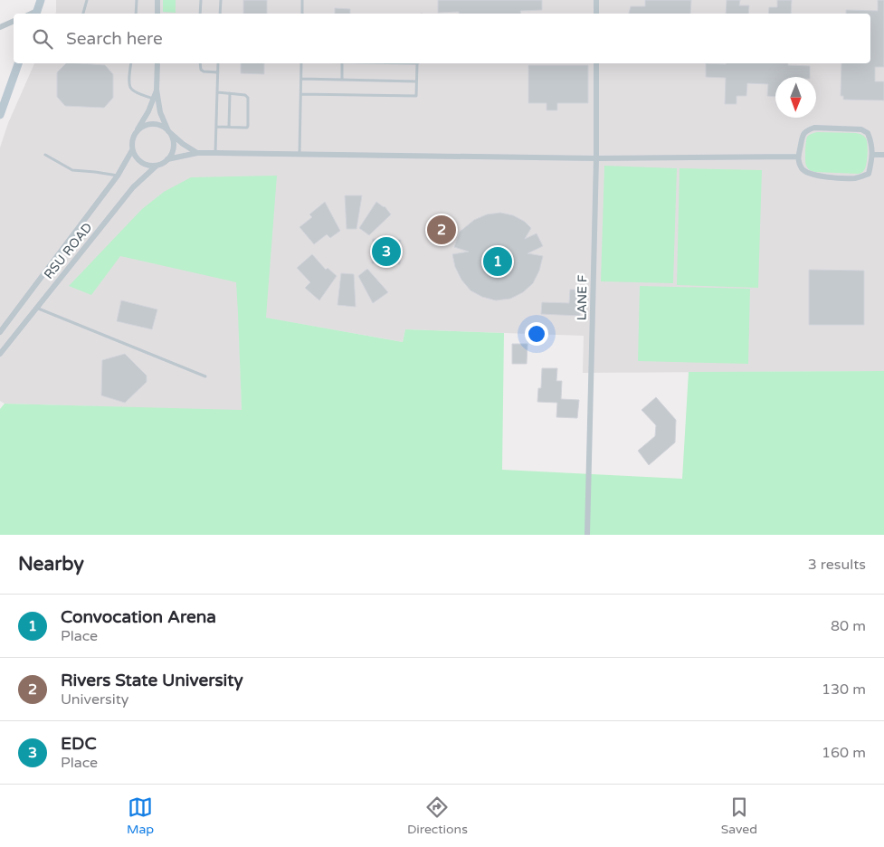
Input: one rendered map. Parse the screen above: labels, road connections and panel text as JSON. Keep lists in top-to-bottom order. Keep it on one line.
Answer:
{"streets":{"street":["RSU ROAD","LANE F"]},"north":"bottom","page":{"search":"Search here","pins":["2","3","1"],"heading":["Nearby","3 results"],"list":[{"mark":"1","name":"Convocation Arena","note":"Place","value":"80 m"},{"mark":"2","name":"Rivers State University","note":"University","value":"130 m"},{"mark":"3","name":"EDC","note":"Place","value":"160 m"}],"nav":["Map","Directions","Saved"]}}
